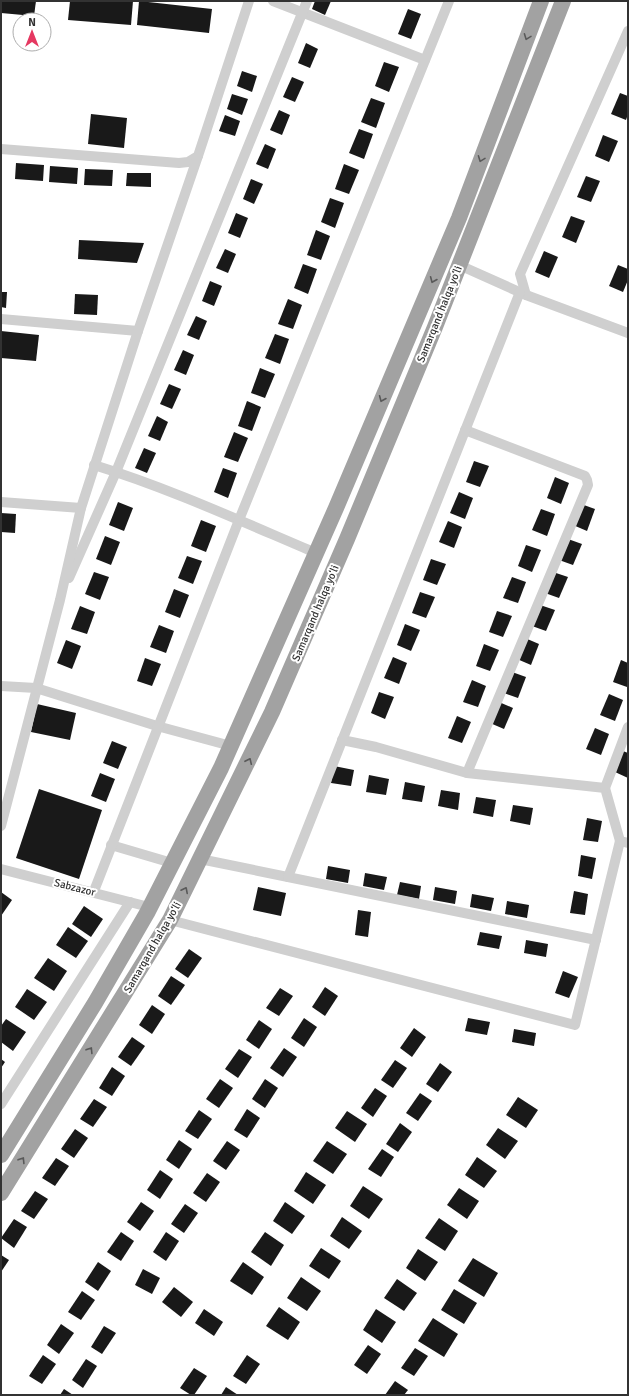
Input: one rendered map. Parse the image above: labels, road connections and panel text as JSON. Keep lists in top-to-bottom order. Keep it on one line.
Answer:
{"streets":{"highway":["Samarqand halqa yoʻli"],"street":["Sabzazor"]},"crossings":[["Samarqand halqa yoʻli","Sabzazor"]],"north":"top"}
